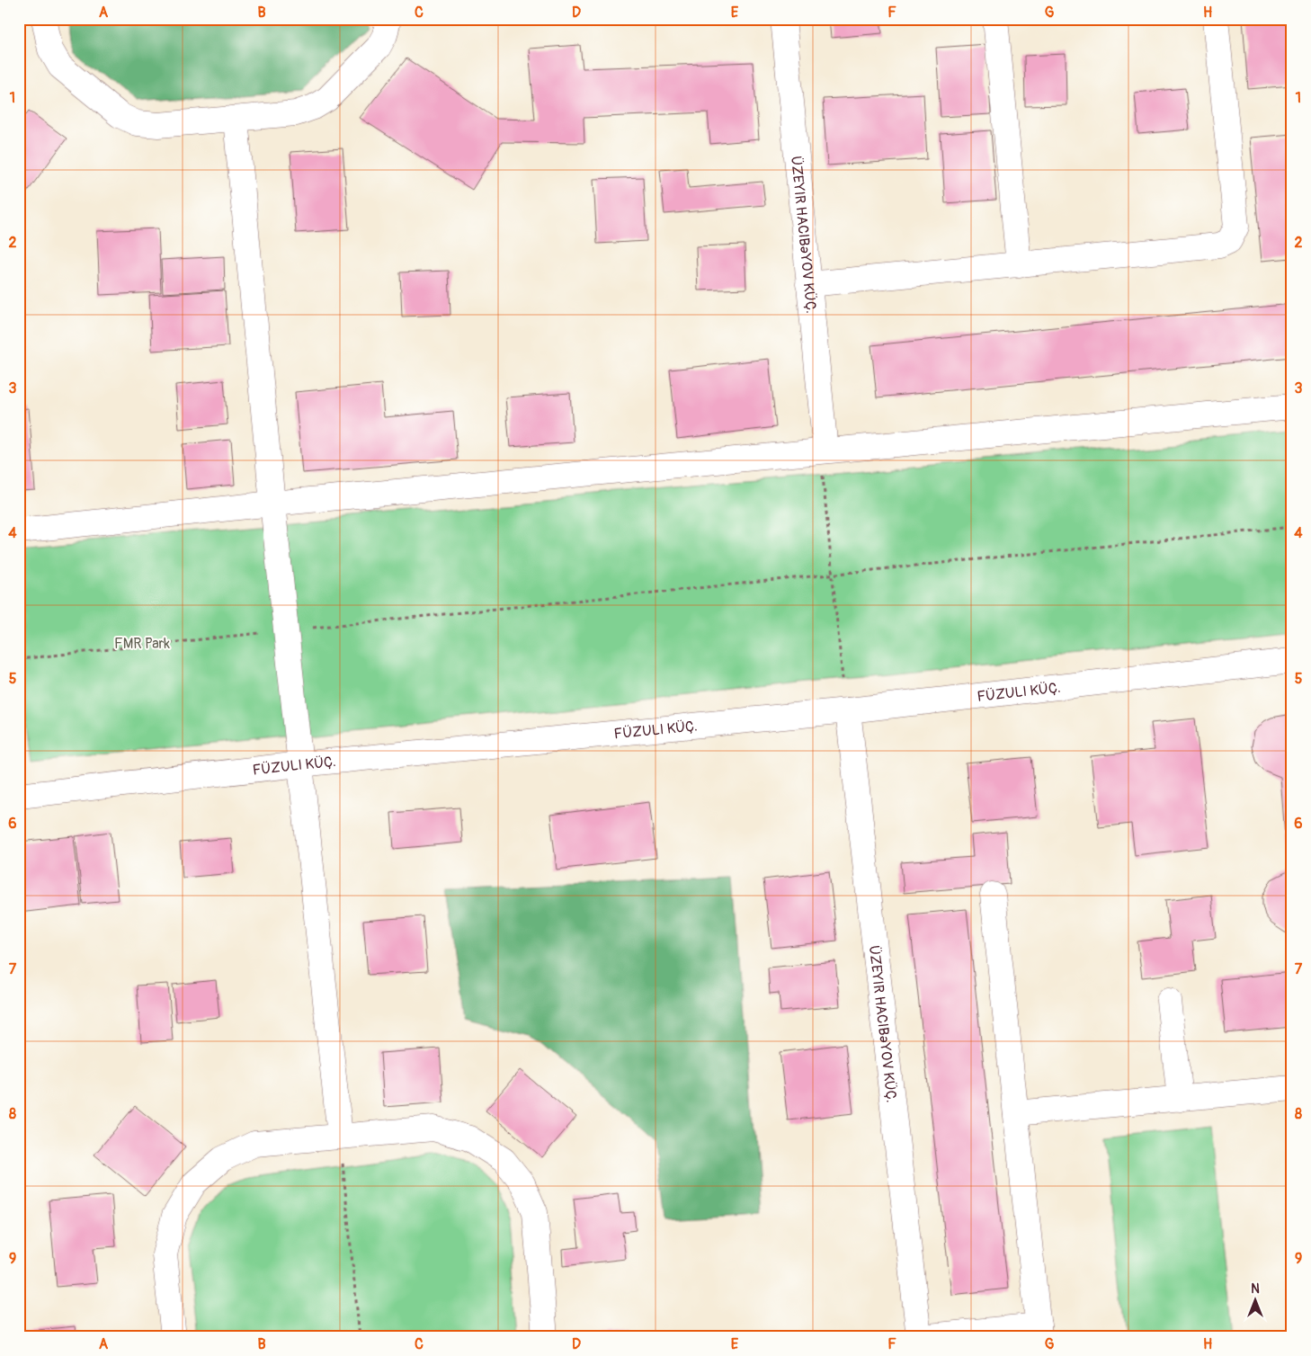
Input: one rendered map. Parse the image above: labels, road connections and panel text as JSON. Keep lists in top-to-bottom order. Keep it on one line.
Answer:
{"streets":{"street":["FÜZULI KÜÇ."]},"parks":["FMR Park"],"north":"top","grid":{"columns":["A","B","C","D","E","F","G","H"],"rows":["1","2","3","4","5","6","7","8","9"]}}
